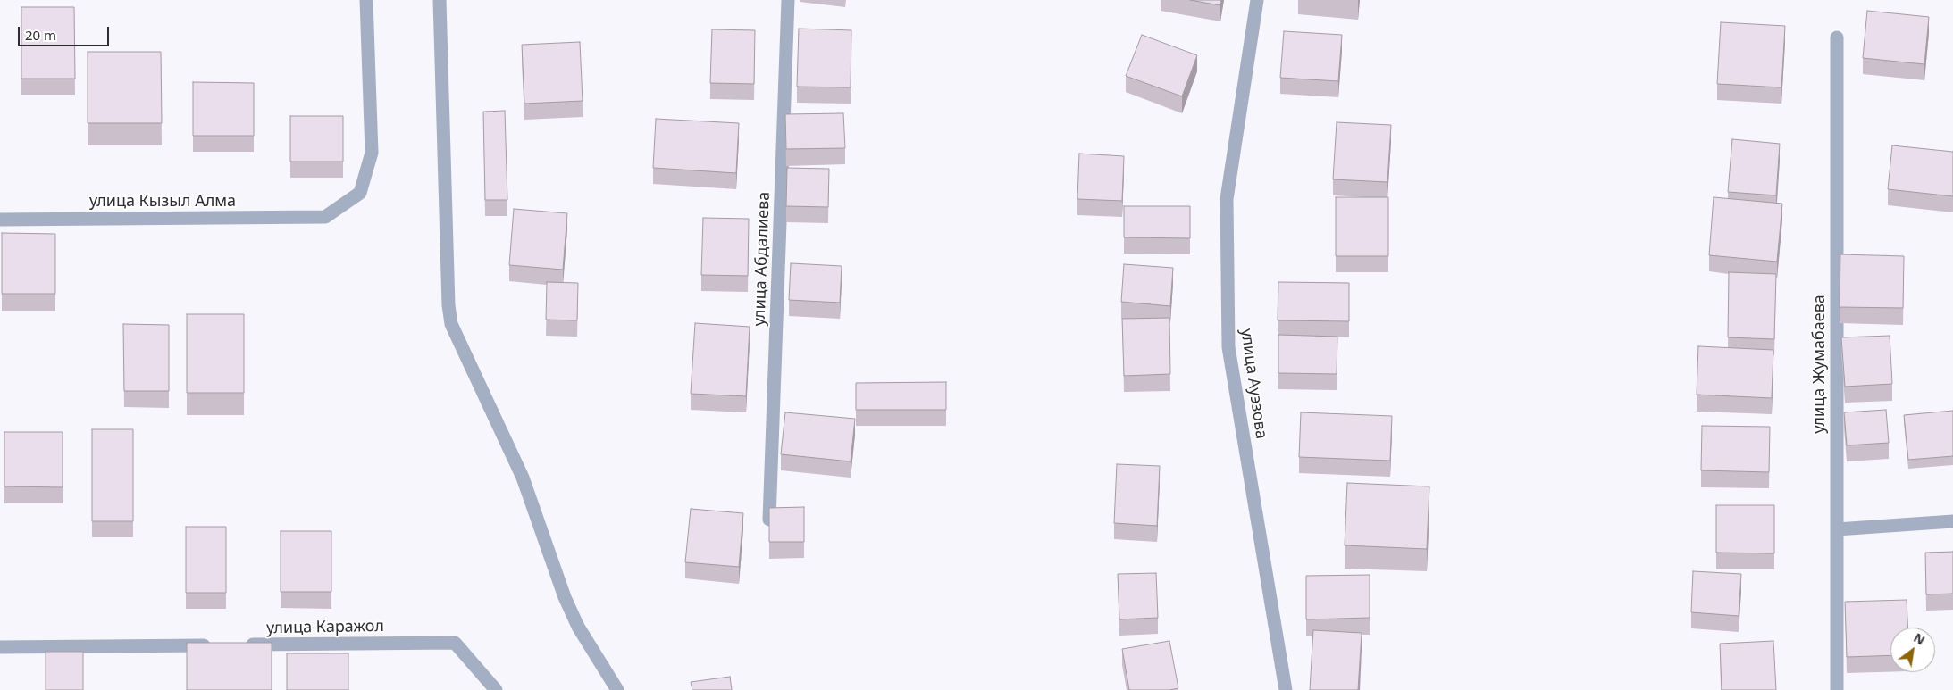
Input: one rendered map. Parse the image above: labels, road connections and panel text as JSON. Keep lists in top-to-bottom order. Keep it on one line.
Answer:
{"streets":{"street":["улица Кызыл Алма","улица Абдалиева","улица Жумабаева","улица Ауэзова","улица Каражол"]},"scale_bar":"20 m","north":"top right"}
